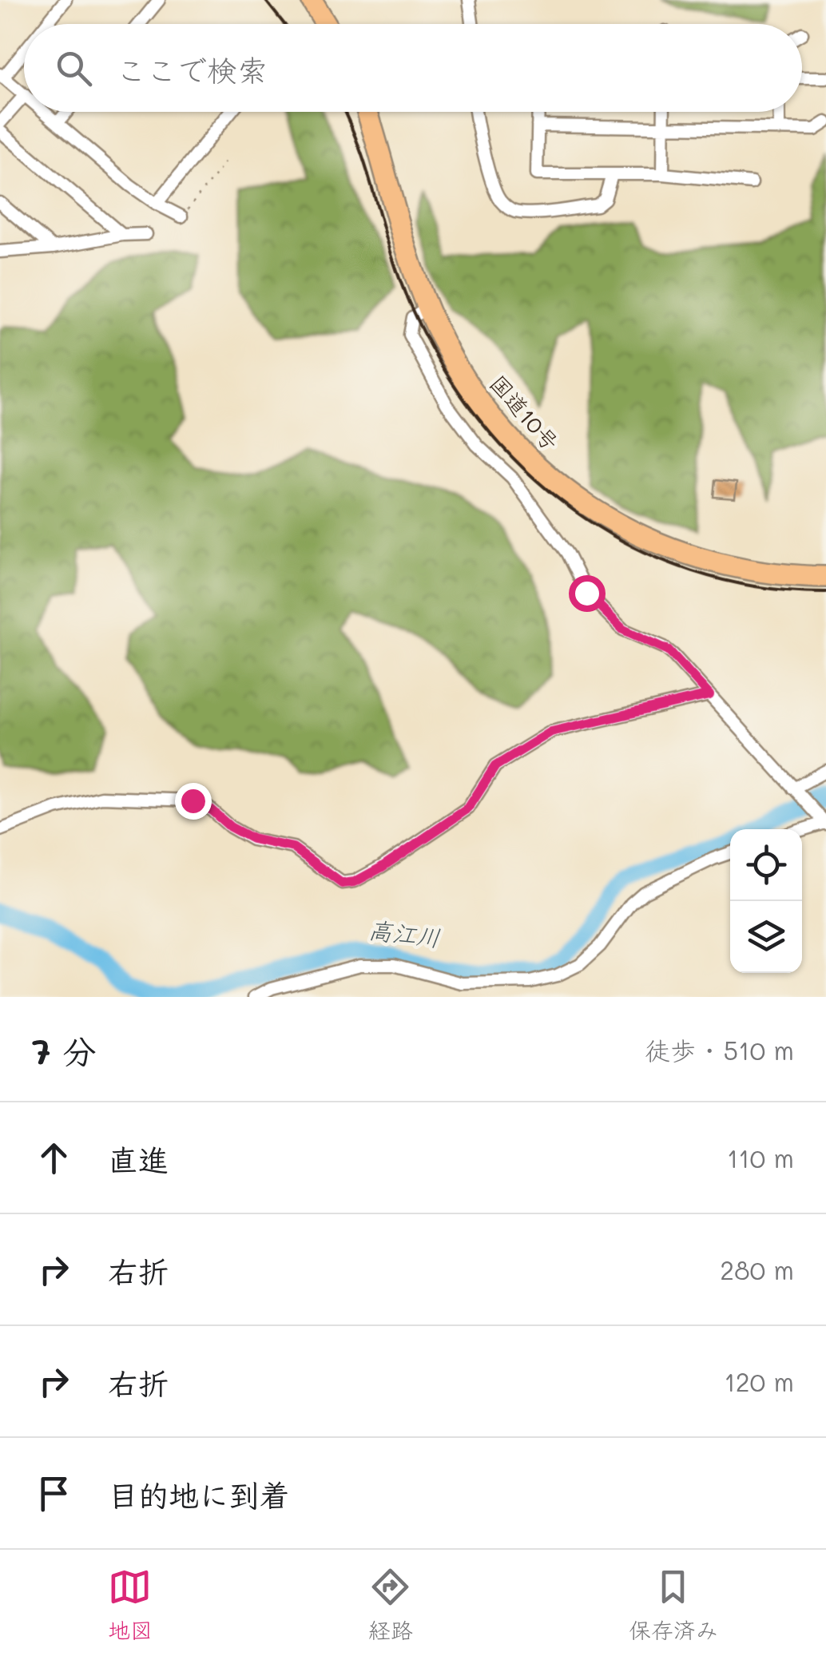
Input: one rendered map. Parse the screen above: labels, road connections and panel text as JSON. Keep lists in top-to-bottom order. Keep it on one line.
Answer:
{"streets":{"highway":["国道10号"]},"water":["高江川"],"page":{"search":"ここで検索","heading":["7 分","徒歩 · 510 m"],"list":[["直進","110 m"],["右折","280 m"],["右折","120 m"],"目的地に到着"],"nav":["地図","経路","保存済み"]}}
